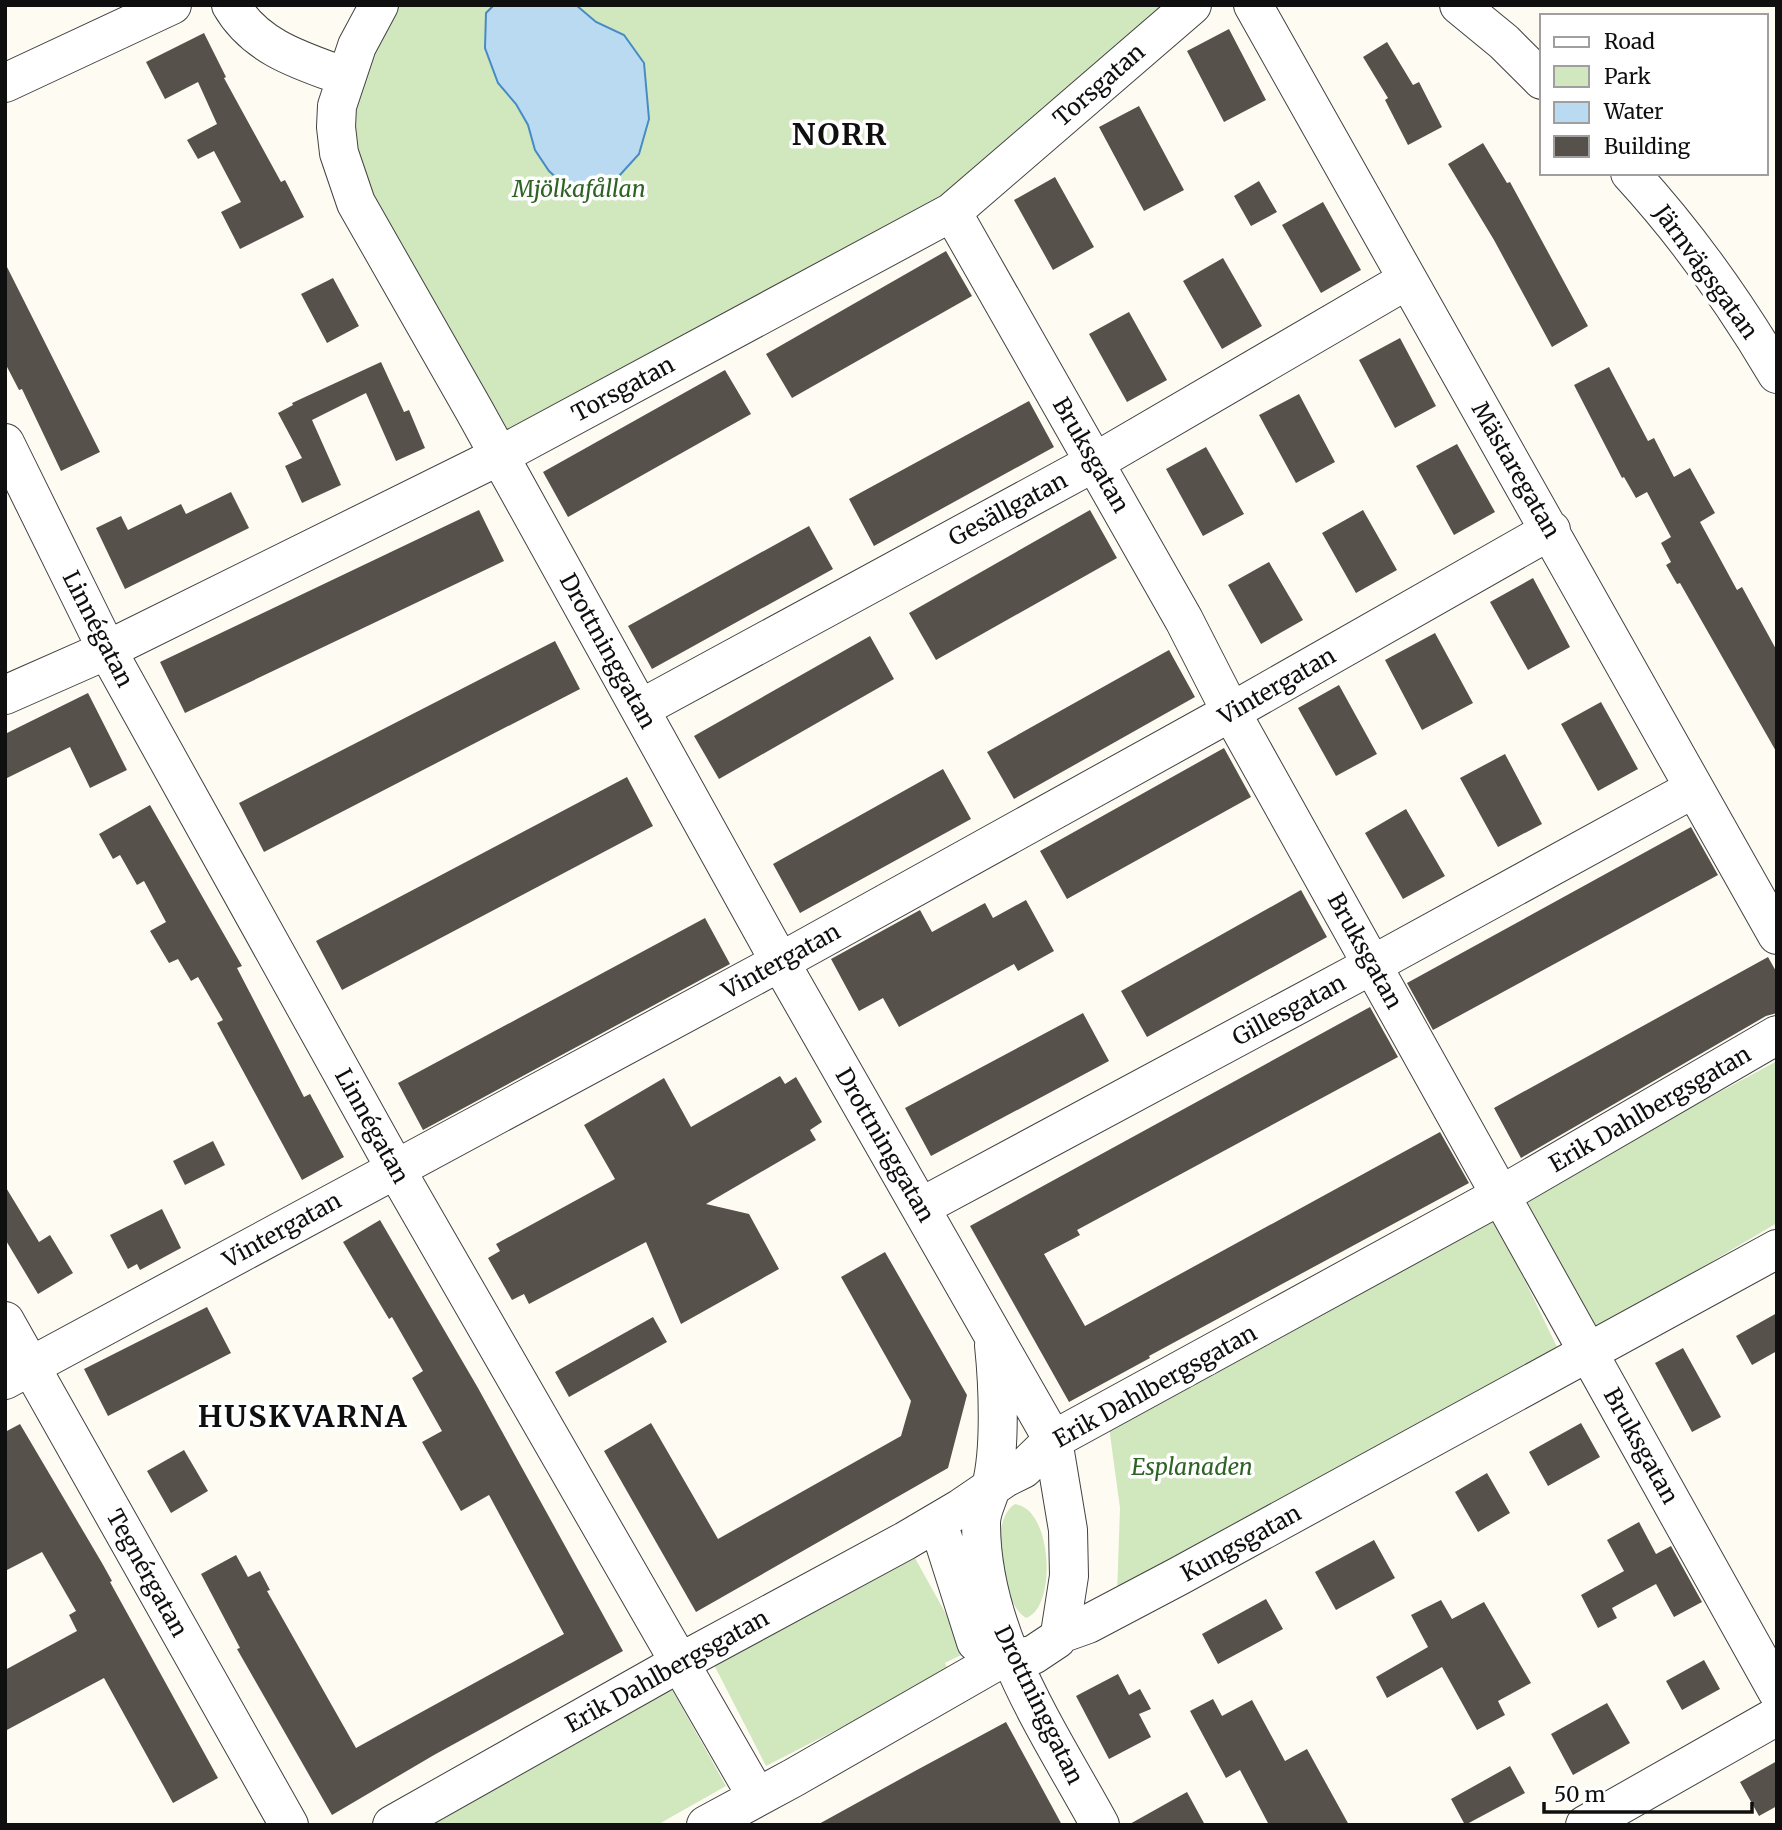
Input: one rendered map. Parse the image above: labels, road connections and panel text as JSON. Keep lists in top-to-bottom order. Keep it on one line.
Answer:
{"streets":{"street":["Torsgatan","Järnvägsgatan","Bruksgatan","Mästaregatan","Gesällgatan","Linnégatan","Drottninggatan","Vintergatan","Gillesgatan","Erik Dahlbergsgatan","Kungsgatan","Tegnérgatan"]},"crossings":[["Torsgatan","Bruksgatan"],["Torsgatan","Linnégatan"],["Torsgatan","Drottninggatan"],["Bruksgatan","Gesällgatan"],["Bruksgatan","Vintergatan"],["Bruksgatan","Gillesgatan"],["Bruksgatan","Erik Dahlbergsgatan"],["Bruksgatan","Kungsgatan"],["Mästaregatan","Gesällgatan"],["Mästaregatan","Vintergatan"],["Mästaregatan","Gillesgatan"],["Gesällgatan","Drottninggatan"],["Linnégatan","Vintergatan"],["Linnégatan","Erik Dahlbergsgatan"],["Linnégatan","Kungsgatan"],["Drottninggatan","Vintergatan"],["Drottninggatan","Gillesgatan"],["Drottninggatan","Erik Dahlbergsgatan"],["Drottninggatan","Kungsgatan"],["Vintergatan","Tegnérgatan"]],"districts":["NORR","HUSKVARNA"],"parks":["Mjölkafållan","Esplanaden"],"legend":["Road","Park","Water","Building"],"scale_bar":"50 m"}
